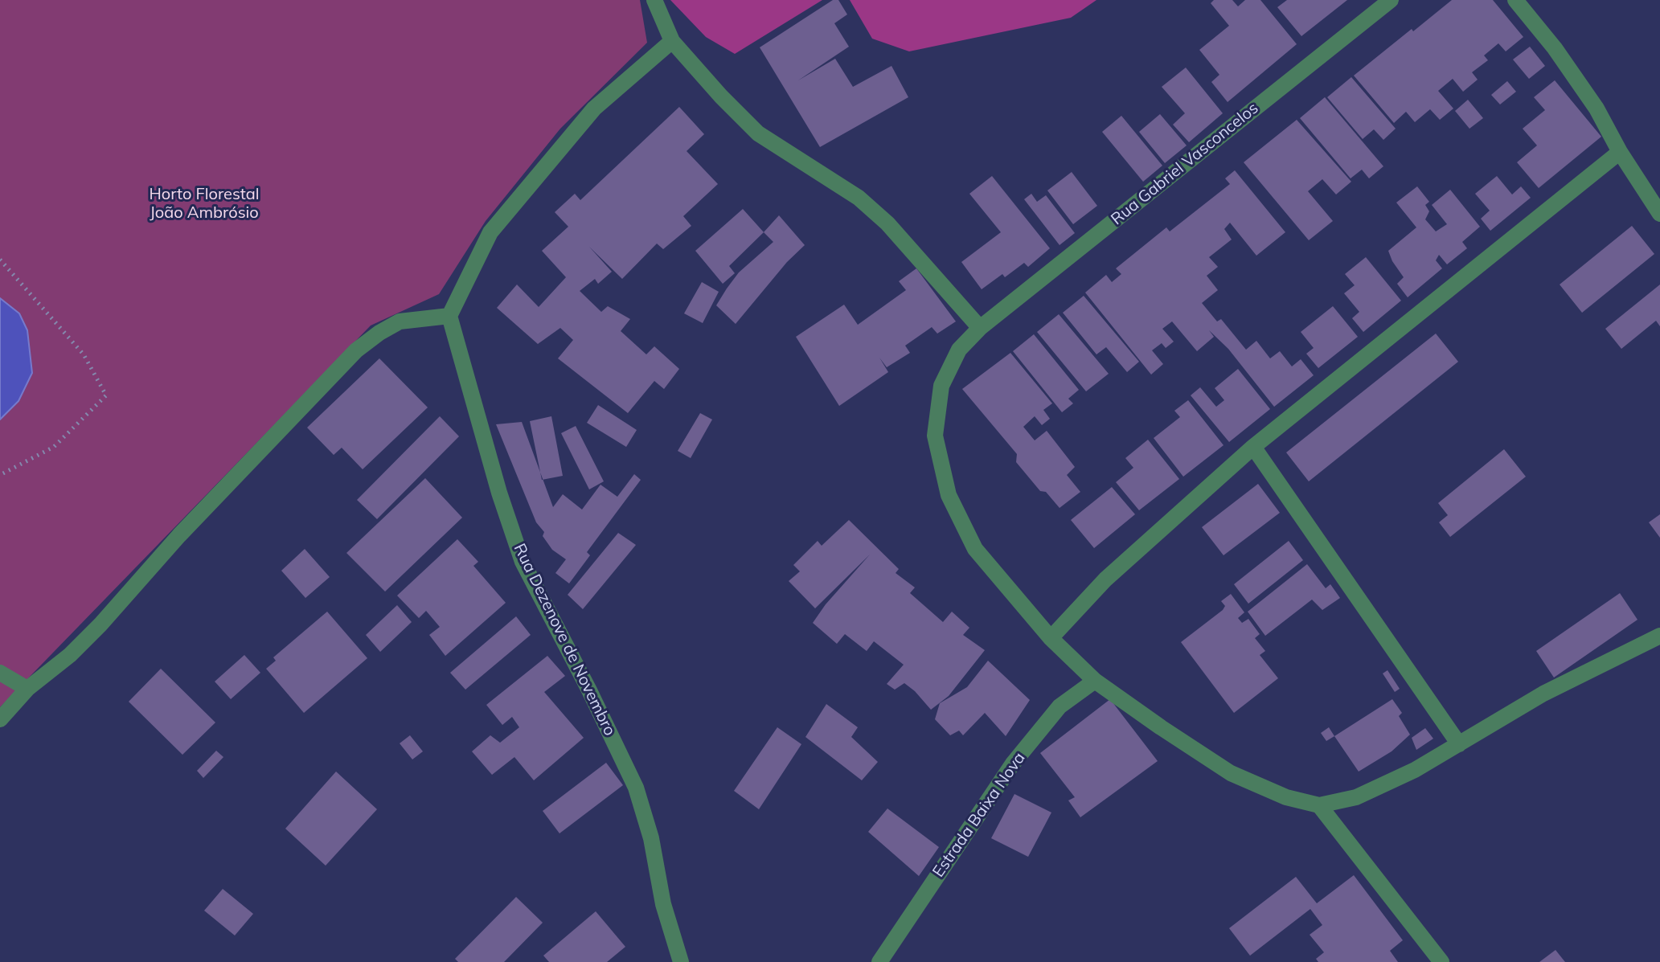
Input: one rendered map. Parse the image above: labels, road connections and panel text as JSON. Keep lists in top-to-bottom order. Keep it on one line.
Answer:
{"streets":{"street":["Rua Gabriel Vasconcelos","Rua Dezenove de Novembro","Estrada Baixa Nova"]},"crossings":[["Rua Gabriel Vasconcelos","Estrada Baixa Nova"]],"parks":["Horto Florestal João Ambrósio"]}
